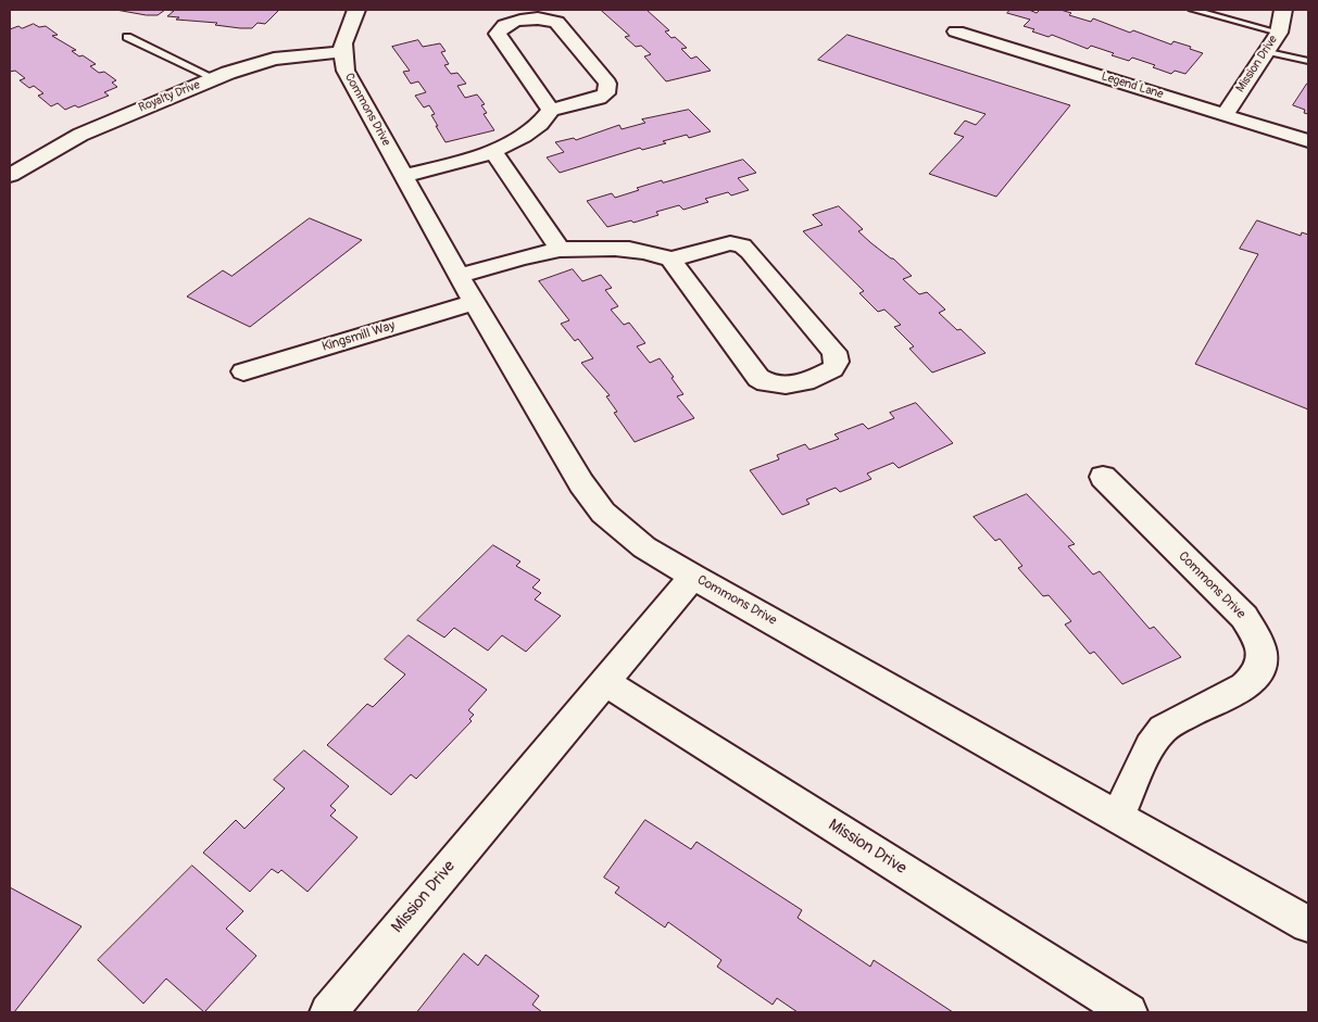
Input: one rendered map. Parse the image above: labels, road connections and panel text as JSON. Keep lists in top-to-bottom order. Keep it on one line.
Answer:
{"streets":{"street":["Mission Drive","Legend Lane","Royalty Drive","Commons Drive","Kingsmill Way"]},"crossings":[["Mission Drive","Legend Lane"],["Mission Drive","Commons Drive"],["Royalty Drive","Commons Drive"],["Commons Drive","Kingsmill Way"]]}
